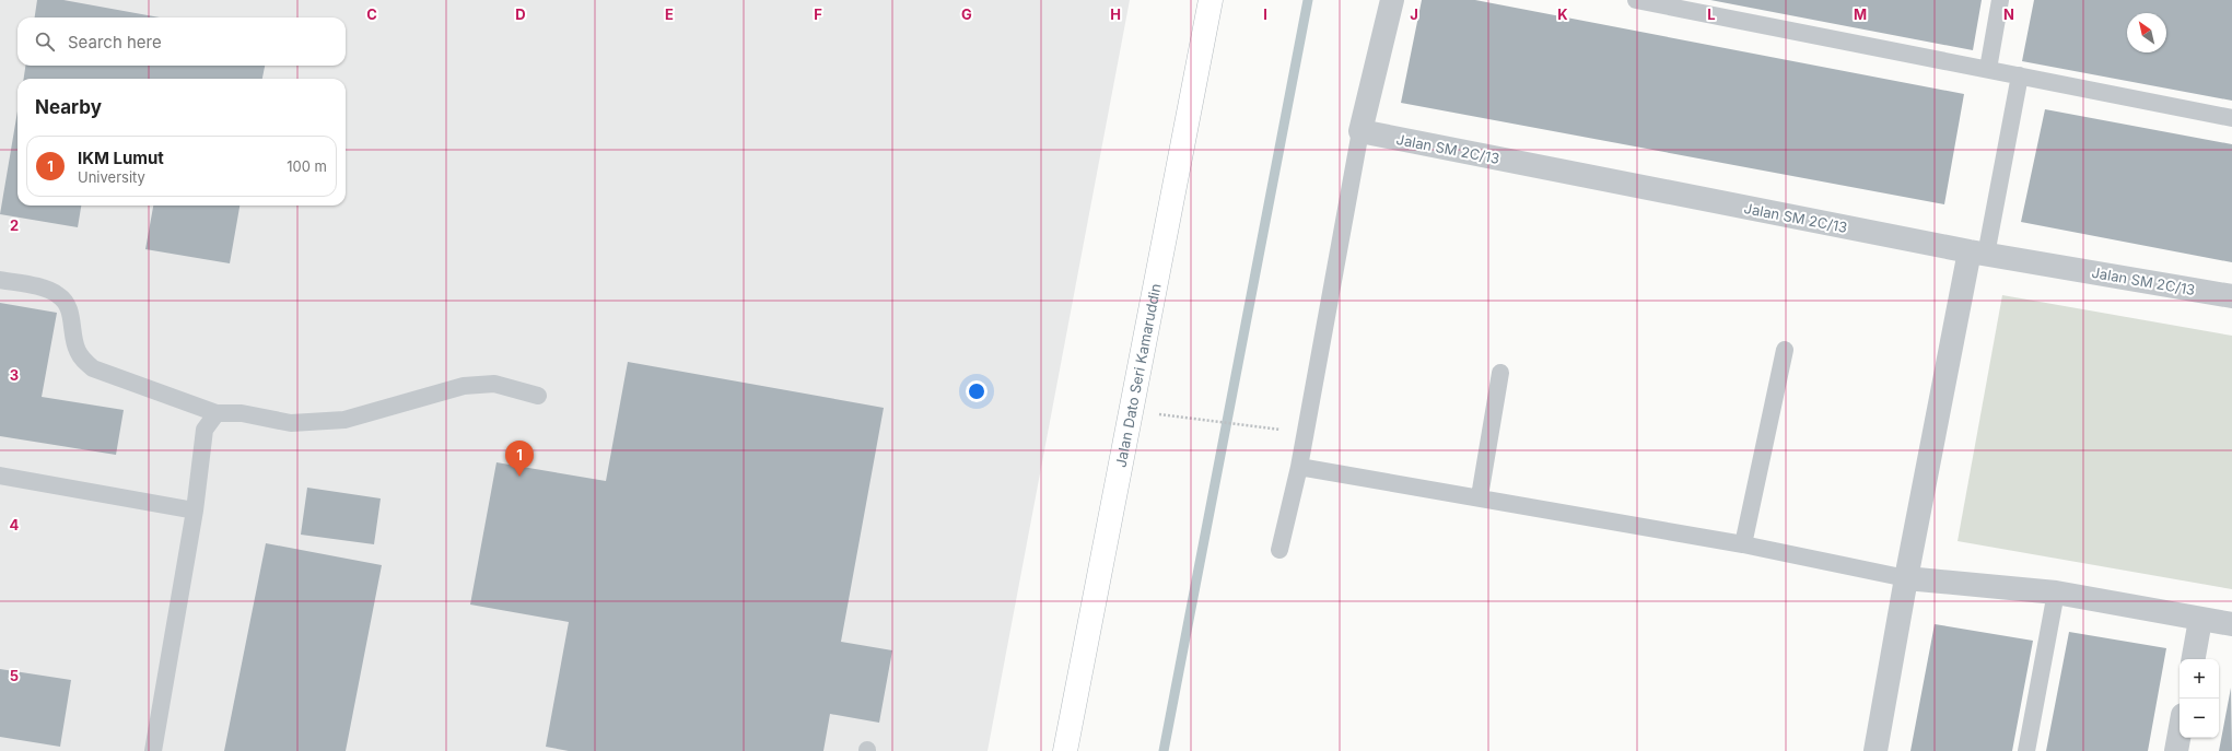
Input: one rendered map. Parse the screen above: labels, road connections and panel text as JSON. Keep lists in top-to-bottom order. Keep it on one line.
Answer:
{"streets":{"street":["Jalan SM 2C/13","Jalan Dato Seri Kamaruddin"]},"north":"top left","page":{"search":"Search here","heading":"Nearby","list":[{"mark":"1","name":"IKM Lumut","note":"University","value":"100 m"}],"pins":"1","map_buttons":["+","−"]},"grid":{"columns":["C","D","E","F","G","H","I","J","K","L","M","N"],"rows":["2","3","4","5"]}}
